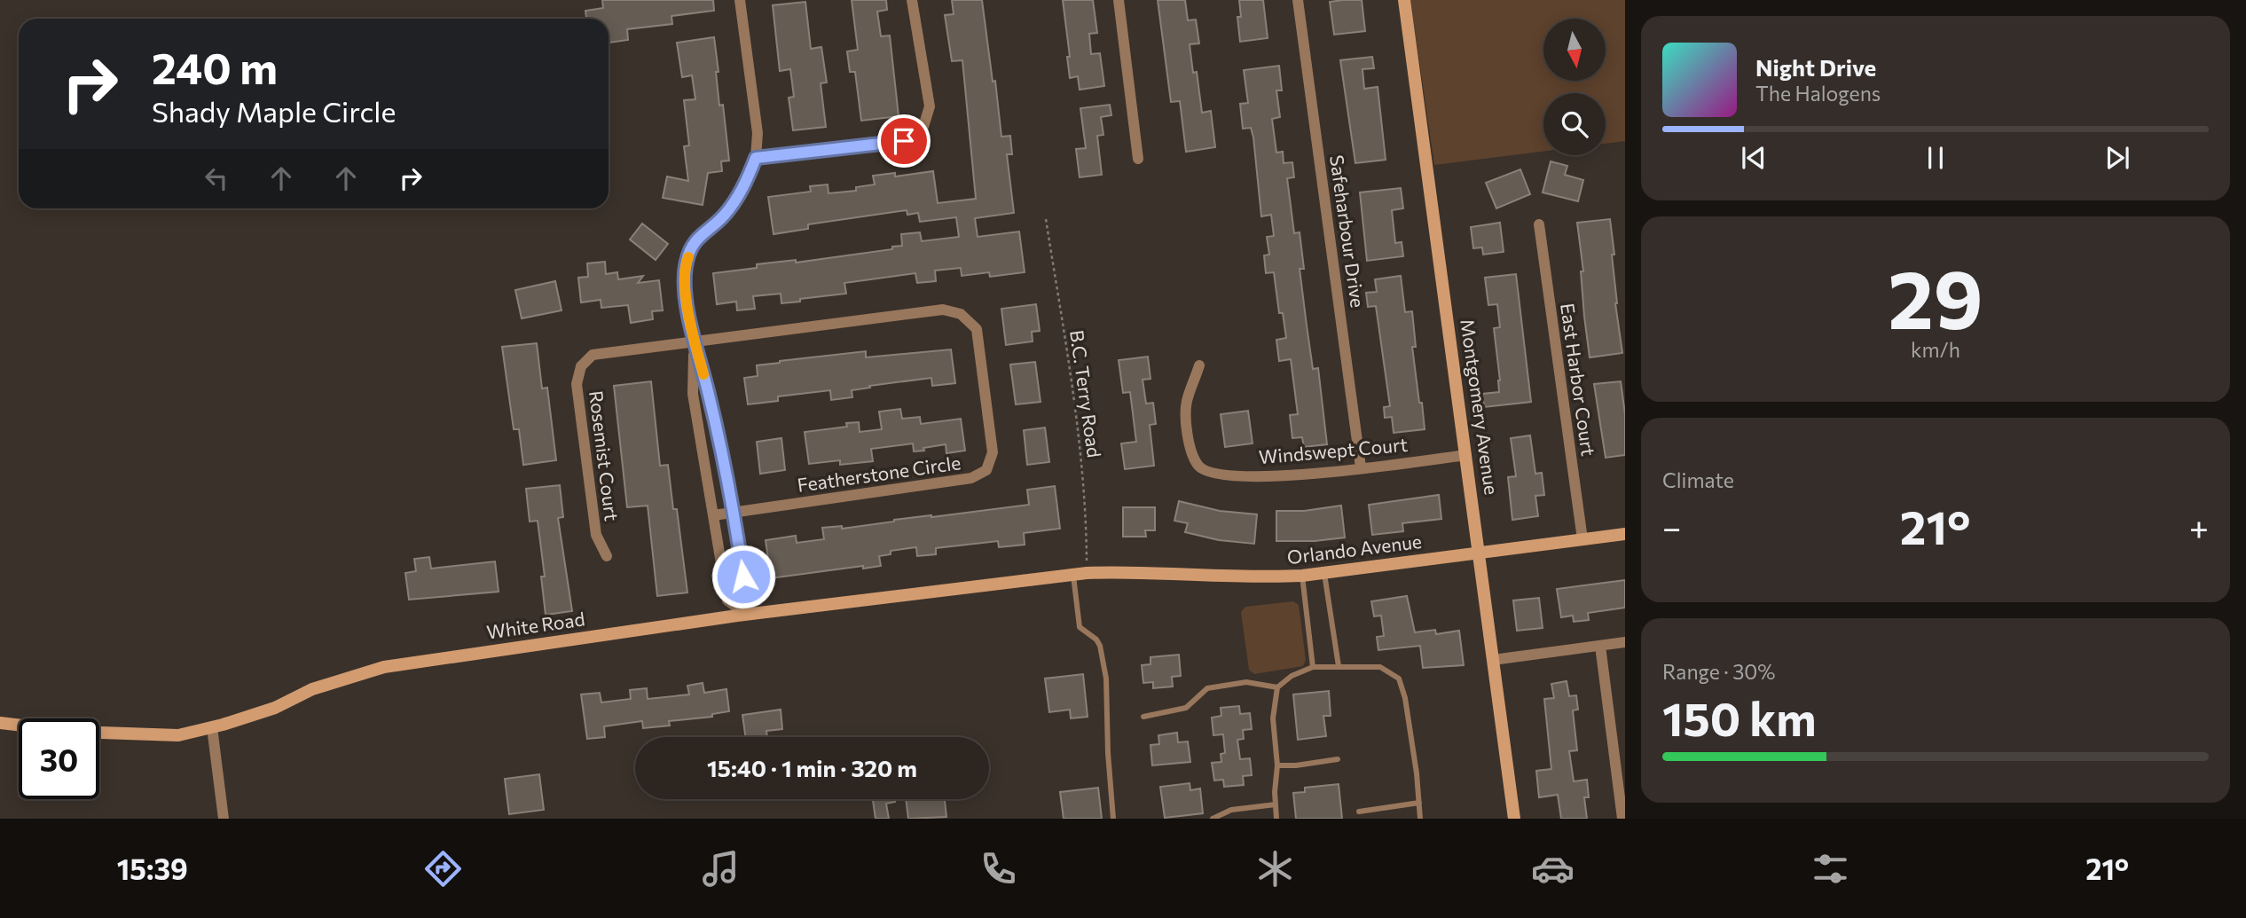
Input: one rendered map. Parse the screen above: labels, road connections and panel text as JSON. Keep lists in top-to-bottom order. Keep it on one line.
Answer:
{"streets":{"street":["Safeharbour Drive","East Harbor Court","Montgomery Avenue","Windswept Court","Rosemist Court","Featherstone Circle","Orlando Avenue","White Road"],"path":["B.C. Terry Road"]},"crossings":[["Safeharbour Drive","Windswept Court"],["East Harbor Court","Orlando Avenue"],["B.C. Terry Road","Orlando Avenue"],["B.C. Terry Road","White Road"],["Montgomery Avenue","Windswept Court"],["Montgomery Avenue","Orlando Avenue"],["Rosemist Court","Featherstone Circle"],["Orlando Avenue","White Road"]],"north":"bottom","page":{"turn":["240 m","Shady Maple Circle"],"song":["Night Drive","The Halogens"],"tile":[["29","km/h"],"Climate",["Range · 30%","150 km"]],"heat":["−","21°","+"],"limit":"30","trip":"15:40 · 1 min · 320 m","tabs":["15:39","21°"]}}
